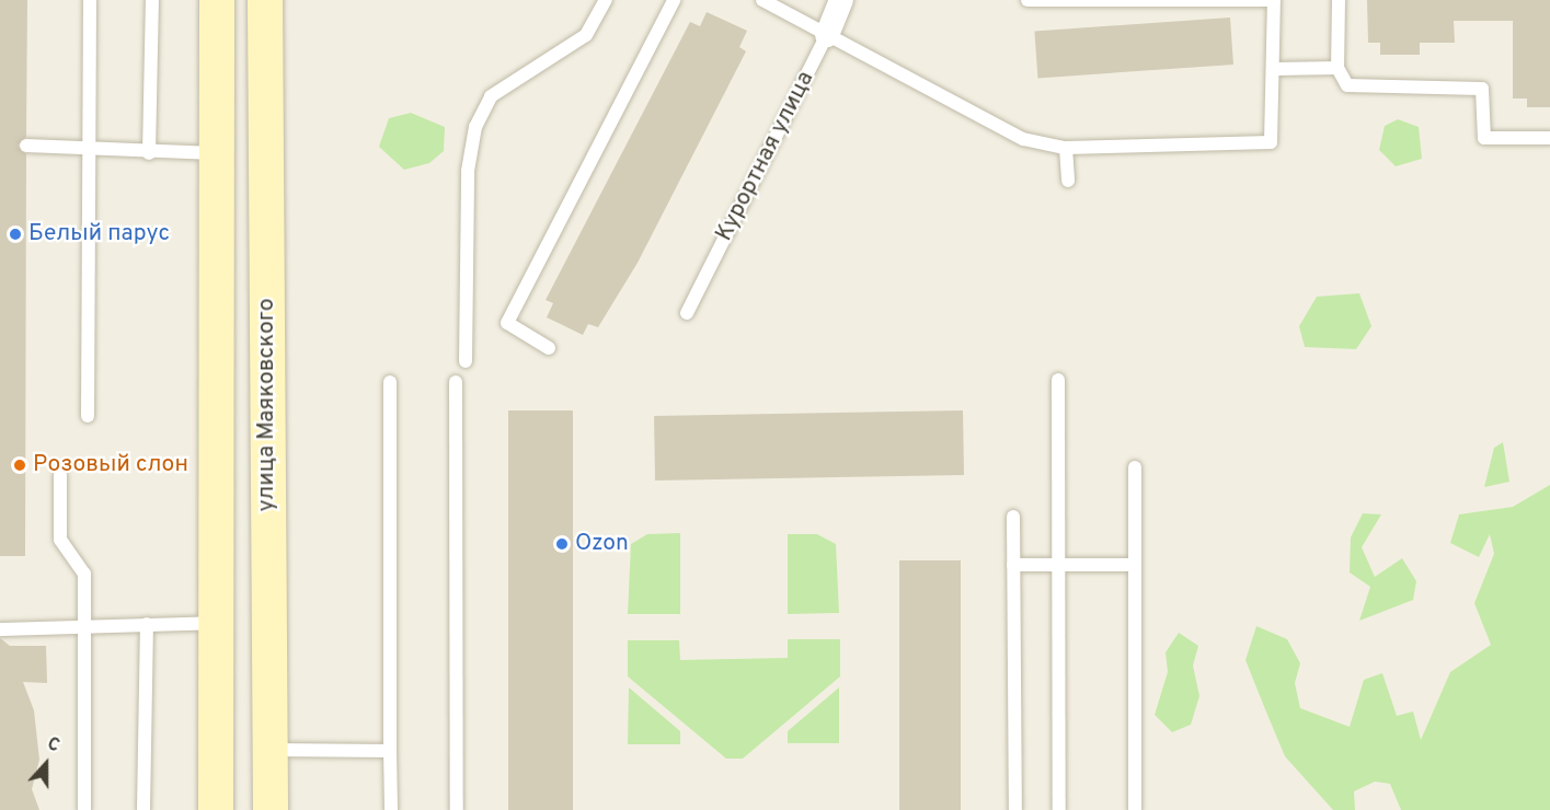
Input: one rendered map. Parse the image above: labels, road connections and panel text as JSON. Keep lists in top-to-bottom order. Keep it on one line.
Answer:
{"streets":{"main road":["улица Маяковского"],"street":["Курортная улица"]},"places":["Белый парус","Розовый слон","Ozon"],"north":"top"}
